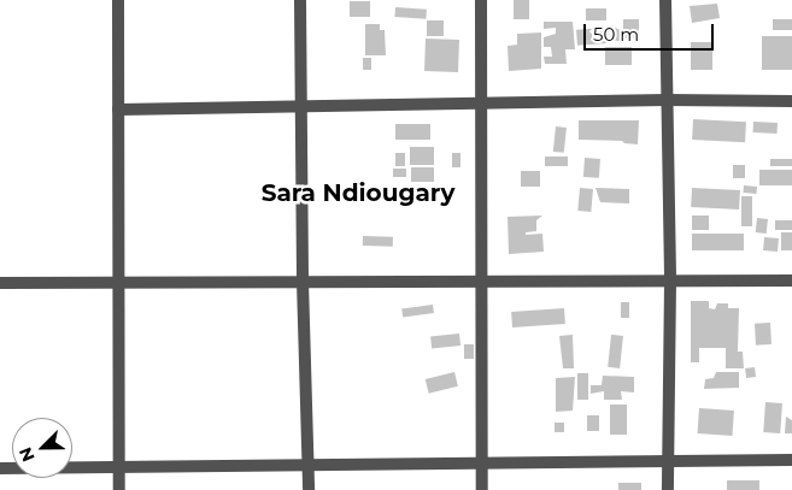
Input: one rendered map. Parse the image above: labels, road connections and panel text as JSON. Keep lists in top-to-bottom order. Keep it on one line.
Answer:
{"districts":["Sara Ndiougary"],"scale_bar":"50 m","north":"bottom left"}
